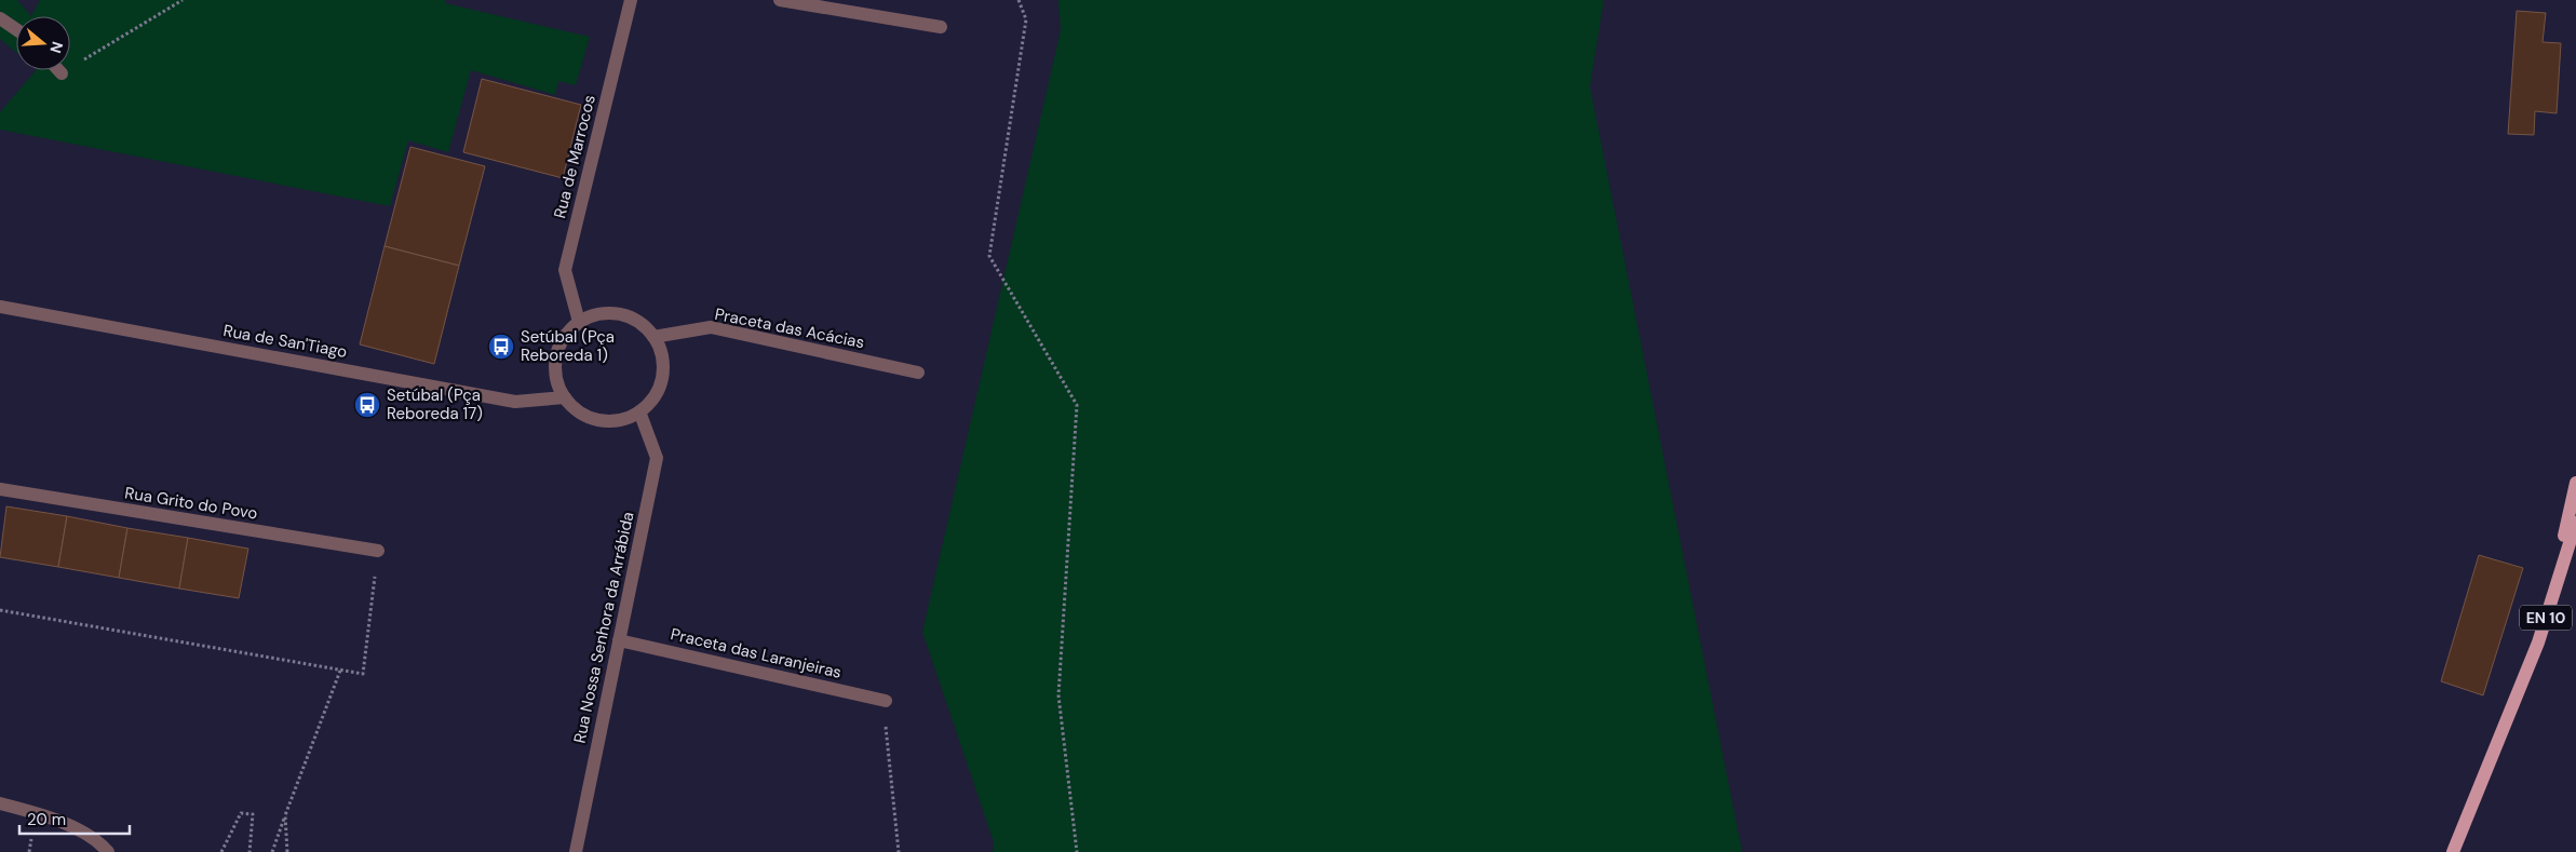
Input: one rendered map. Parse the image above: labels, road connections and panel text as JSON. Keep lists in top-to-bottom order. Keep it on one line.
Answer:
{"streets":{"main road":["EN 10"],"street":["Rua de Marrocos","Praceta das Acácias","Rua de San'Tiago","Rua Grito do Povo","Rua Nossa Senhora da Arrábida","Praceta das Laranjeiras"]},"crossings":[["Rua de Marrocos","Praceta das Acácias"],["Rua de Marrocos","Rua de San'Tiago"],["Rua de Marrocos","Rua Nossa Senhora da Arrábida"],["Praceta das Acácias","Rua de San'Tiago"],["Praceta das Acácias","Rua Nossa Senhora da Arrábida"],["Rua de San'Tiago","Rua Nossa Senhora da Arrábida"],["Rua Nossa Senhora da Arrábida","Praceta das Laranjeiras"]],"places":{"bus stop":["Setúbal (Pça Reboreda 1)","Setúbal (Pça Reboreda 17)"]},"scale_bar":"20 m","north":"right"}
